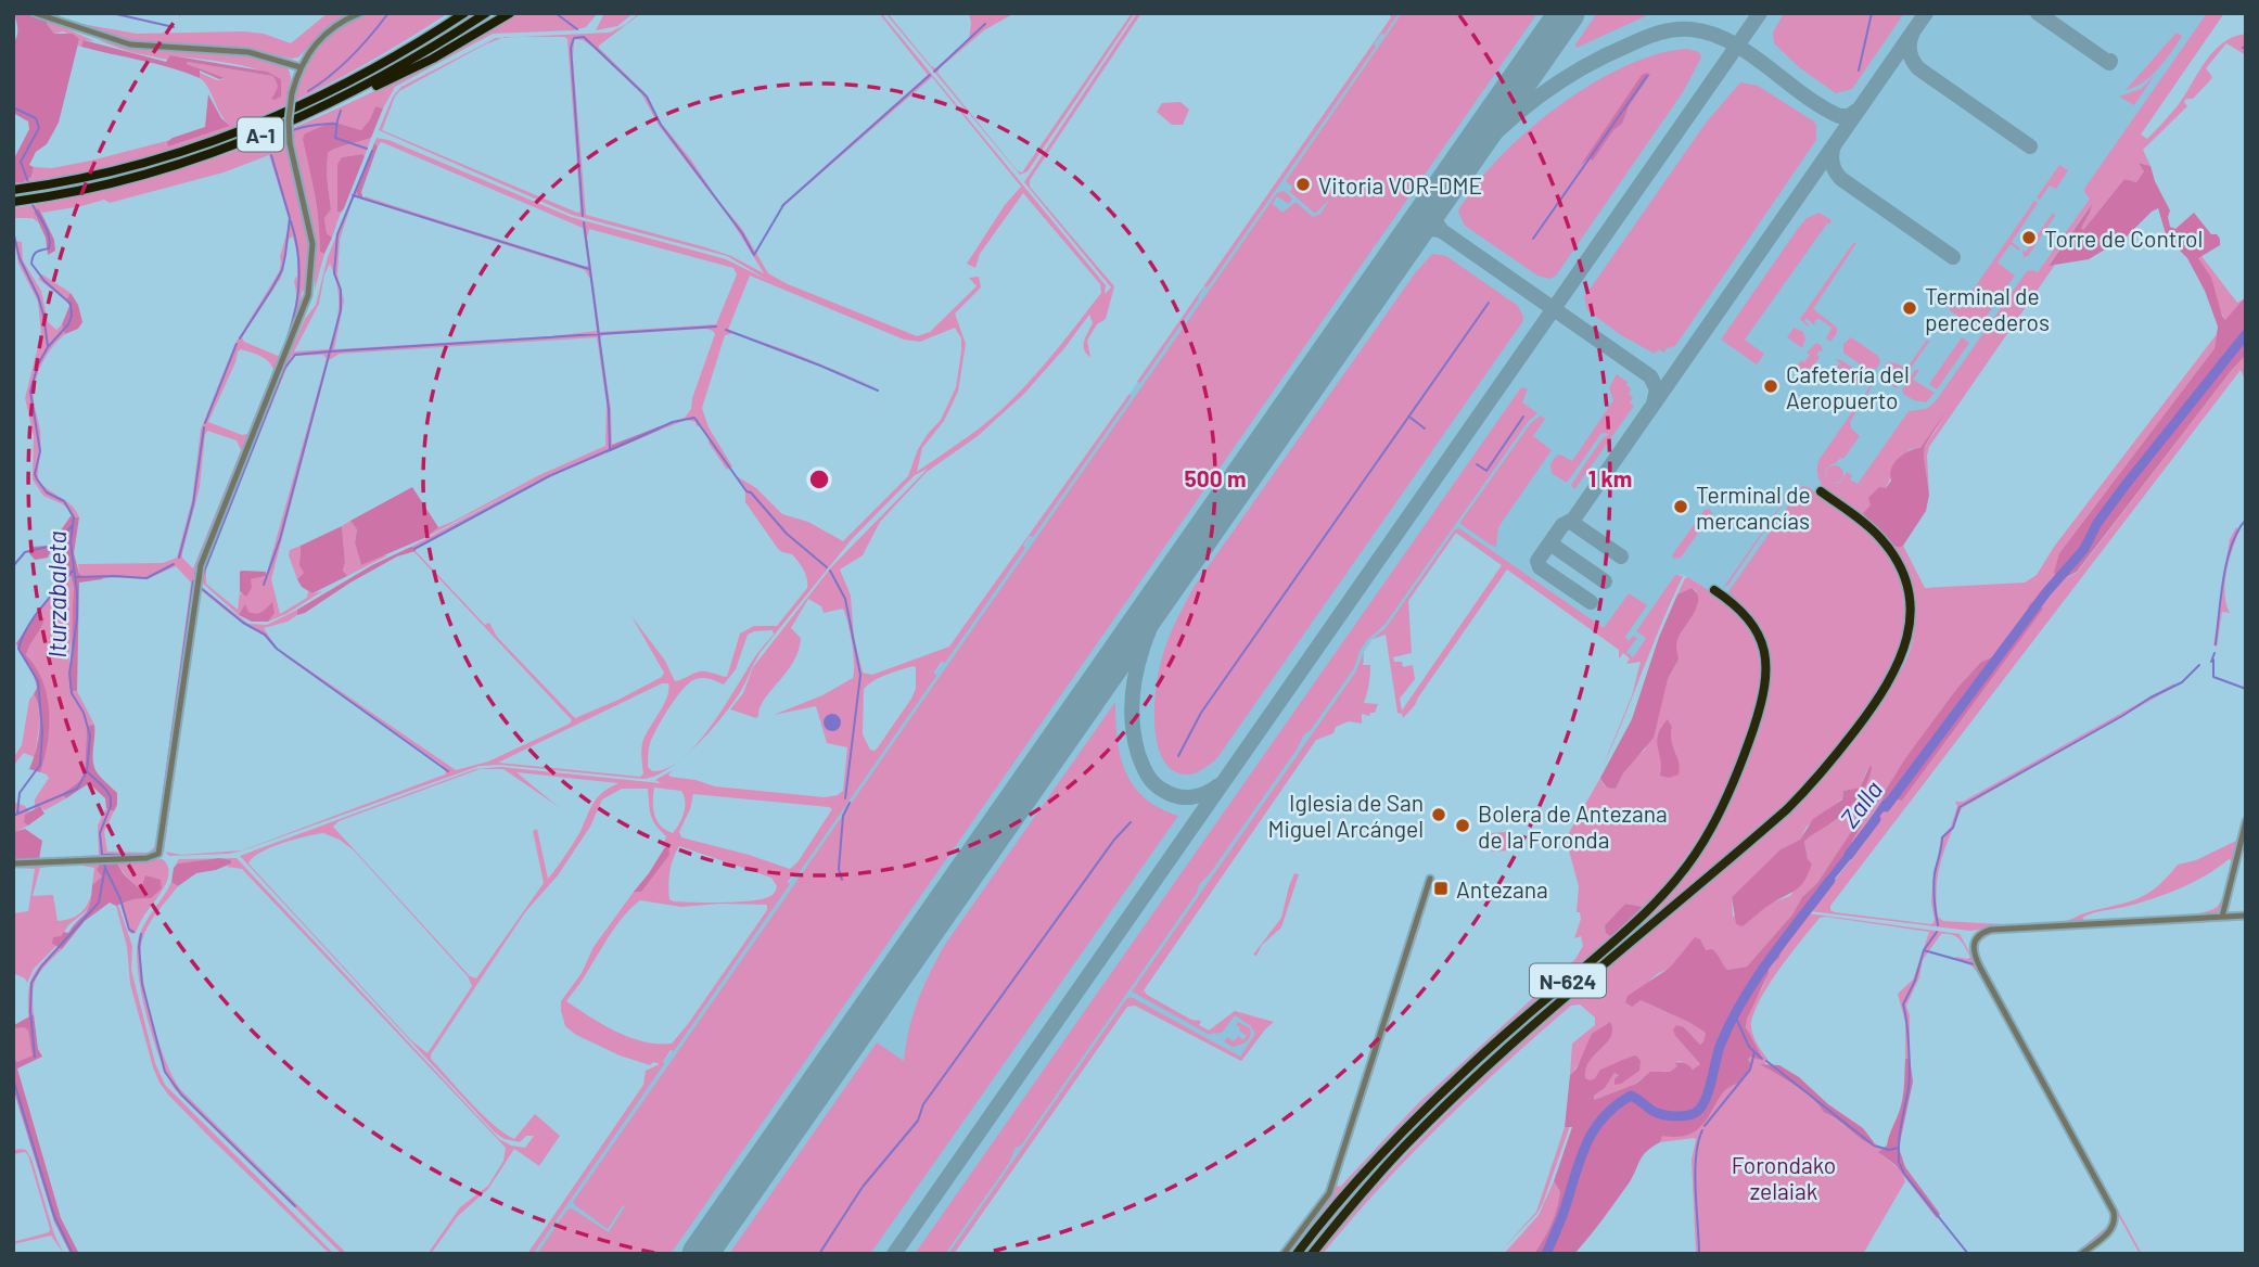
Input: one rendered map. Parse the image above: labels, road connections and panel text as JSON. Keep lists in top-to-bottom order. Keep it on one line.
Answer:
{"streets":{"highway":["A-1","N-624"]},"water":["Iturzabaleta","Zalla"],"parks":["Forondako zelaiak"],"places":{"other":["Vitoria VOR-DME","Torre de Control","Terminal de perecederos","Cafetería del Aeropuerto","Terminal de mercancías","Iglesia de San Miguel Arcángel","Bolera de Antezana de la Foronda"],"transit":["Antezana"]},"rings":["500 m","1 km"]}
